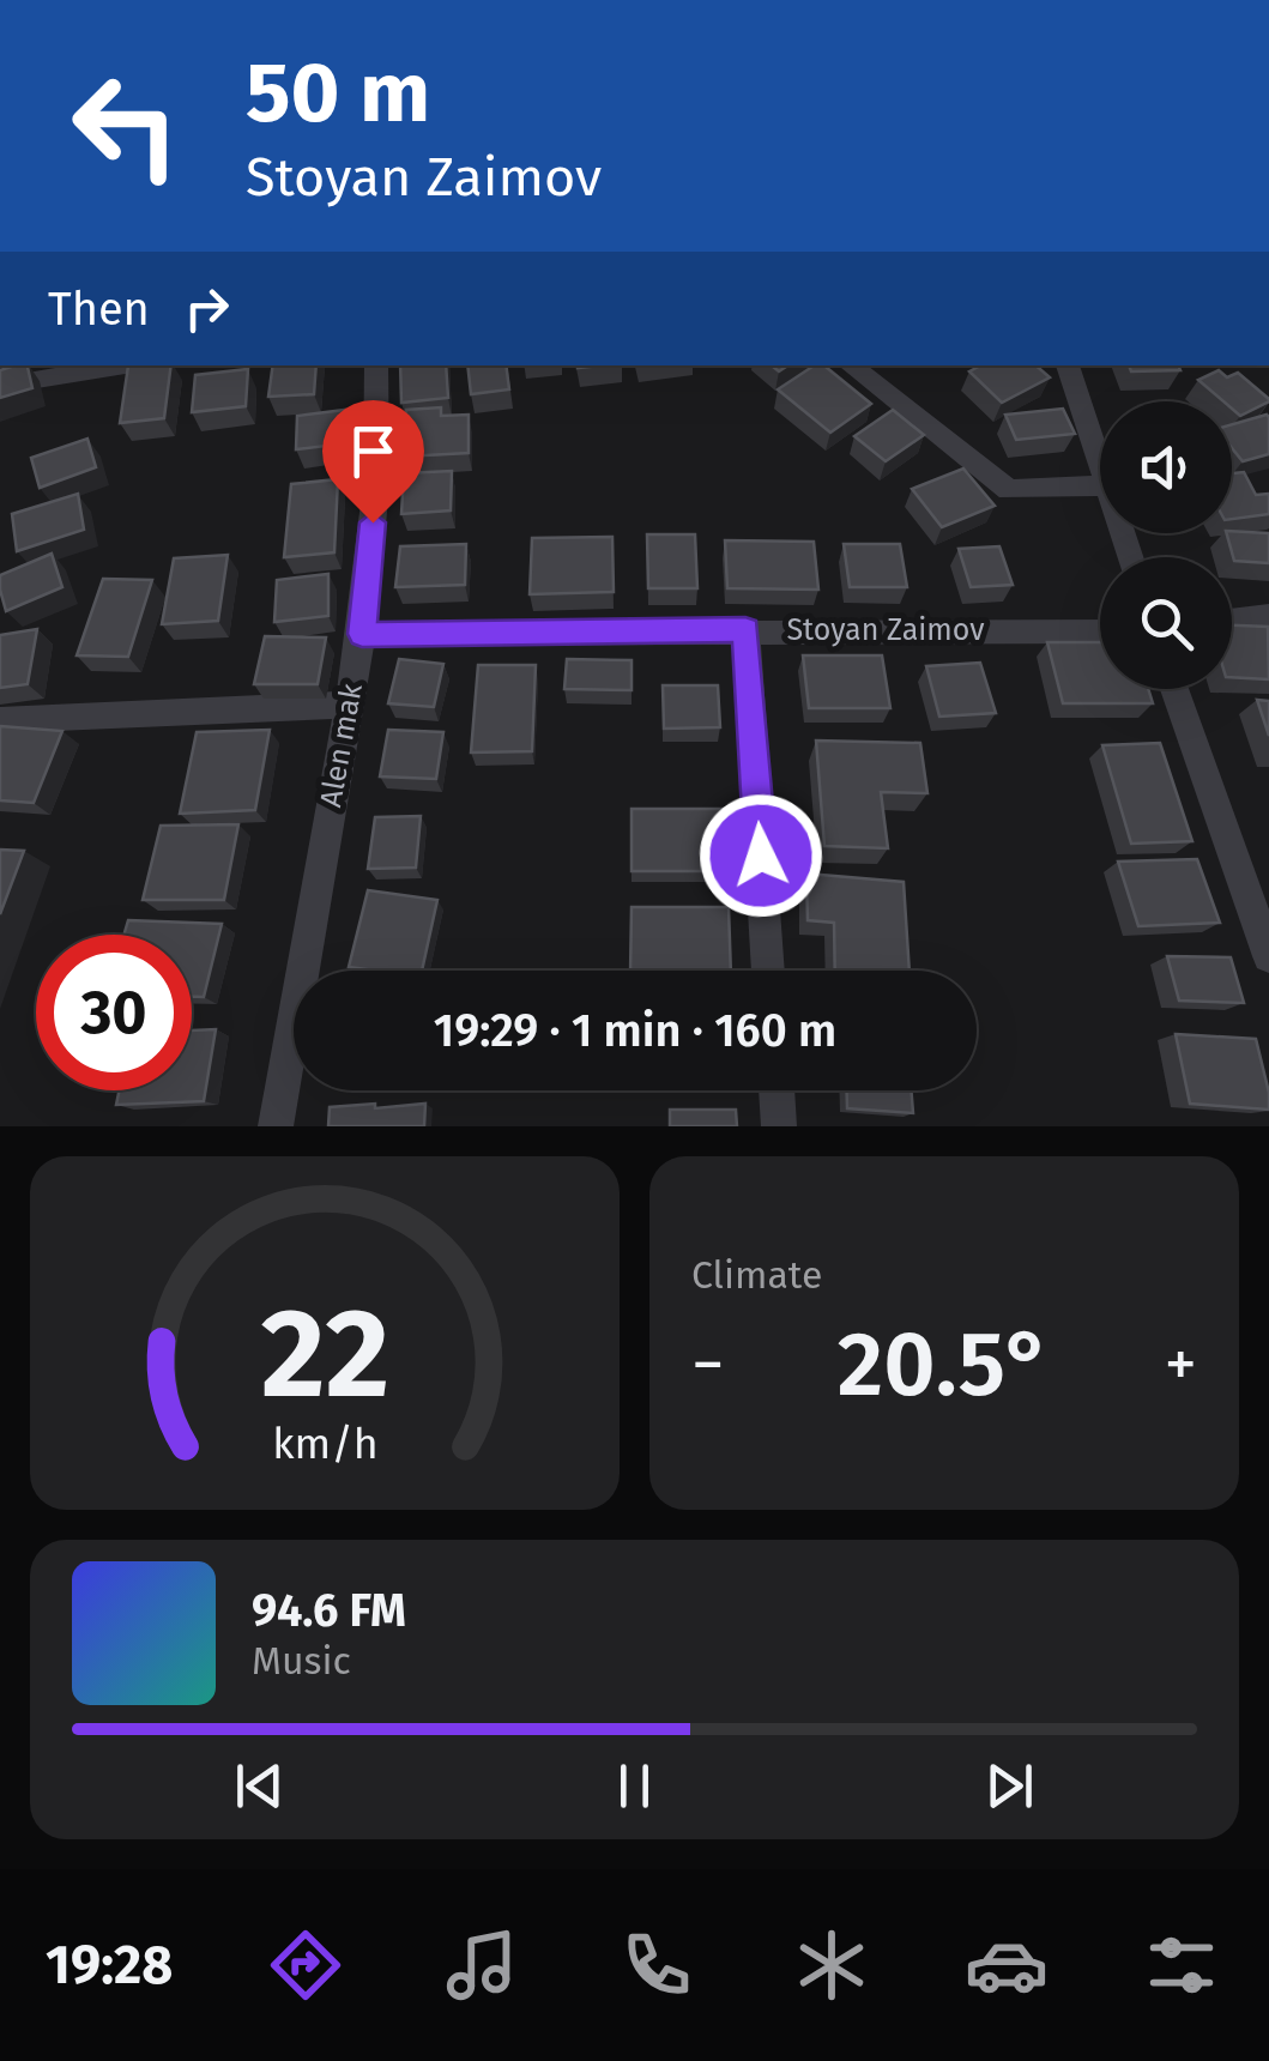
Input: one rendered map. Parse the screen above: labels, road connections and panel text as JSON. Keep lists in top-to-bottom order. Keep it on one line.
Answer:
{"streets":{"street":["Stoyan Zaimov","Alen mak"]},"crossings":[["Stoyan Zaimov","Alen mak"]],"page":{"turn":["50 m","Stoyan Zaimov"],"then":"Then","limit":"30","trip":"19:29 · 1 min · 160 m","tile":"Climate","heat":["−","20.5°","+"],"song":["94.6 FM","Music"],"tabs":"19:28","gauge":["22","km/h"]}}
